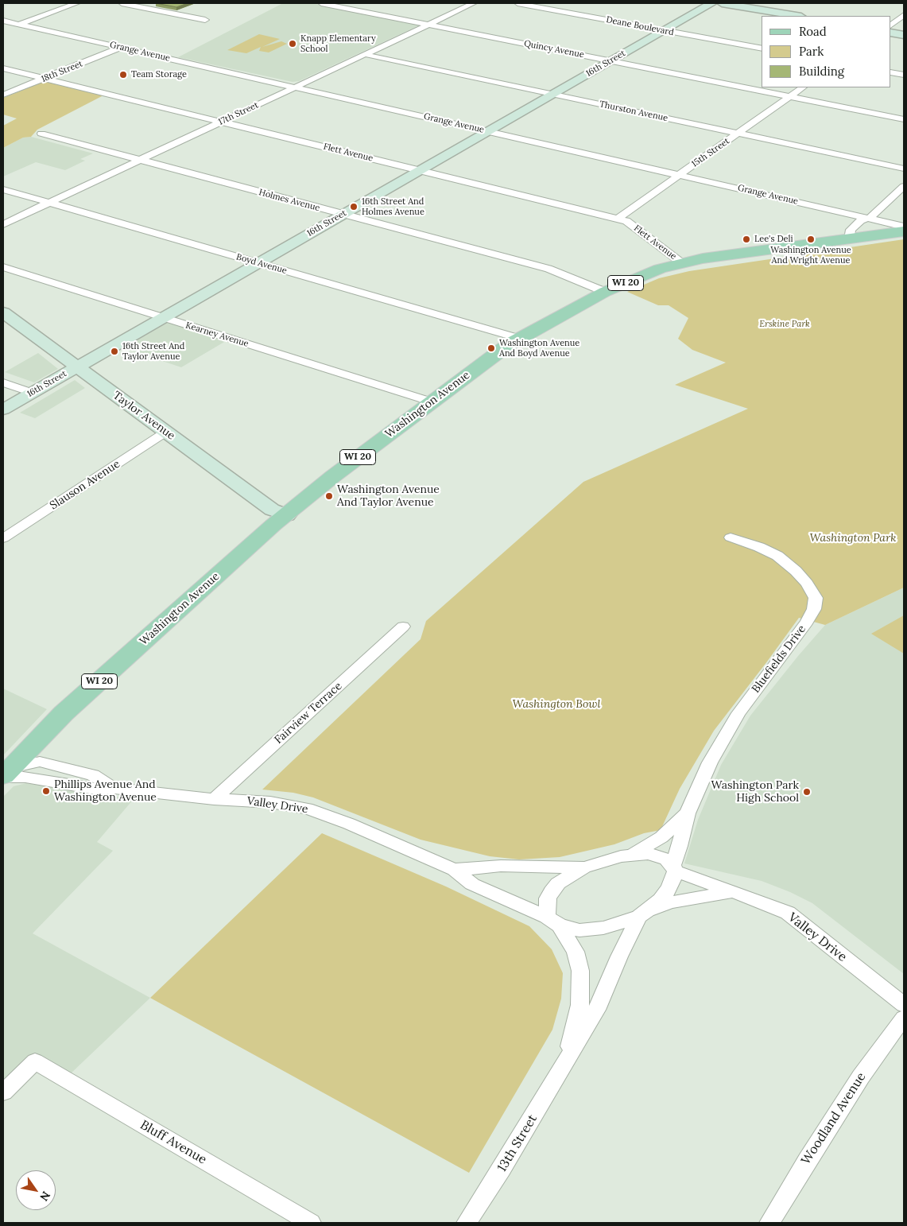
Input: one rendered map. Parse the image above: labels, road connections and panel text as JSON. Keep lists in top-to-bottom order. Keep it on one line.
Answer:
{"streets":{"main road":["WI 20","Washington Avenue"],"street":["Deane Boulevard","Quincy Avenue","Grange Avenue","16th Street","18th Street","Thurston Avenue","17th Street","Flett Avenue","15th Street","Holmes Avenue","Boyd Avenue","Kearney Avenue","Taylor Avenue","Slauson Avenue","Bluefields Drive","Fairview Terrace","Valley Drive","Woodland Avenue","Bluff Avenue","13th Street"]},"crossings":[["Deane Boulevard","16th Street"],["Quincy Avenue","16th Street"],["Quincy Avenue","17th Street"],["Quincy Avenue","15th Street"],["Grange Avenue","16th Street"],["Grange Avenue","18th Street"],["Grange Avenue","17th Street"],["Grange Avenue","15th Street"],["16th Street","Thurston Avenue"],["16th Street","Flett Avenue"],["16th Street","Holmes Avenue"],["16th Street","Boyd Avenue"],["16th Street","Kearney Avenue"],["16th Street","Taylor Avenue"],["18th Street","Flett Avenue"],["Thurston Avenue","17th Street"],["Thurston Avenue","15th Street"],["17th Street","Flett Avenue"],["17th Street","Holmes Avenue"],["17th Street","Boyd Avenue"],["Flett Avenue","15th Street"],["Flett Avenue","Washington Avenue"],["Holmes Avenue","Washington Avenue"],["Boyd Avenue","Washington Avenue"],["Kearney Avenue","Washington Avenue"],["Washington Avenue","Taylor Avenue"],["Washington Avenue","Valley Drive"],["Taylor Avenue","Slauson Avenue"],["Bluefields Drive","Valley Drive"],["Bluefields Drive","13th Street"],["Fairview Terrace","Valley Drive"],["Valley Drive","13th Street"]],"parks":["Erskine Park","Washington Park","Washington Bowl"],"places":["Knapp Elementary School","Team Storage","16th Street And Holmes Avenue","Lee's Deli","Washington Avenue And Wright Avenue","Washington Avenue And Boyd Avenue","16th Street And Taylor Avenue","Washington Avenue And Taylor Avenue","Phillips Avenue And Washington Avenue","Washington Park High School"],"legend":["Road","Park","Building"],"north":"bottom right"}
